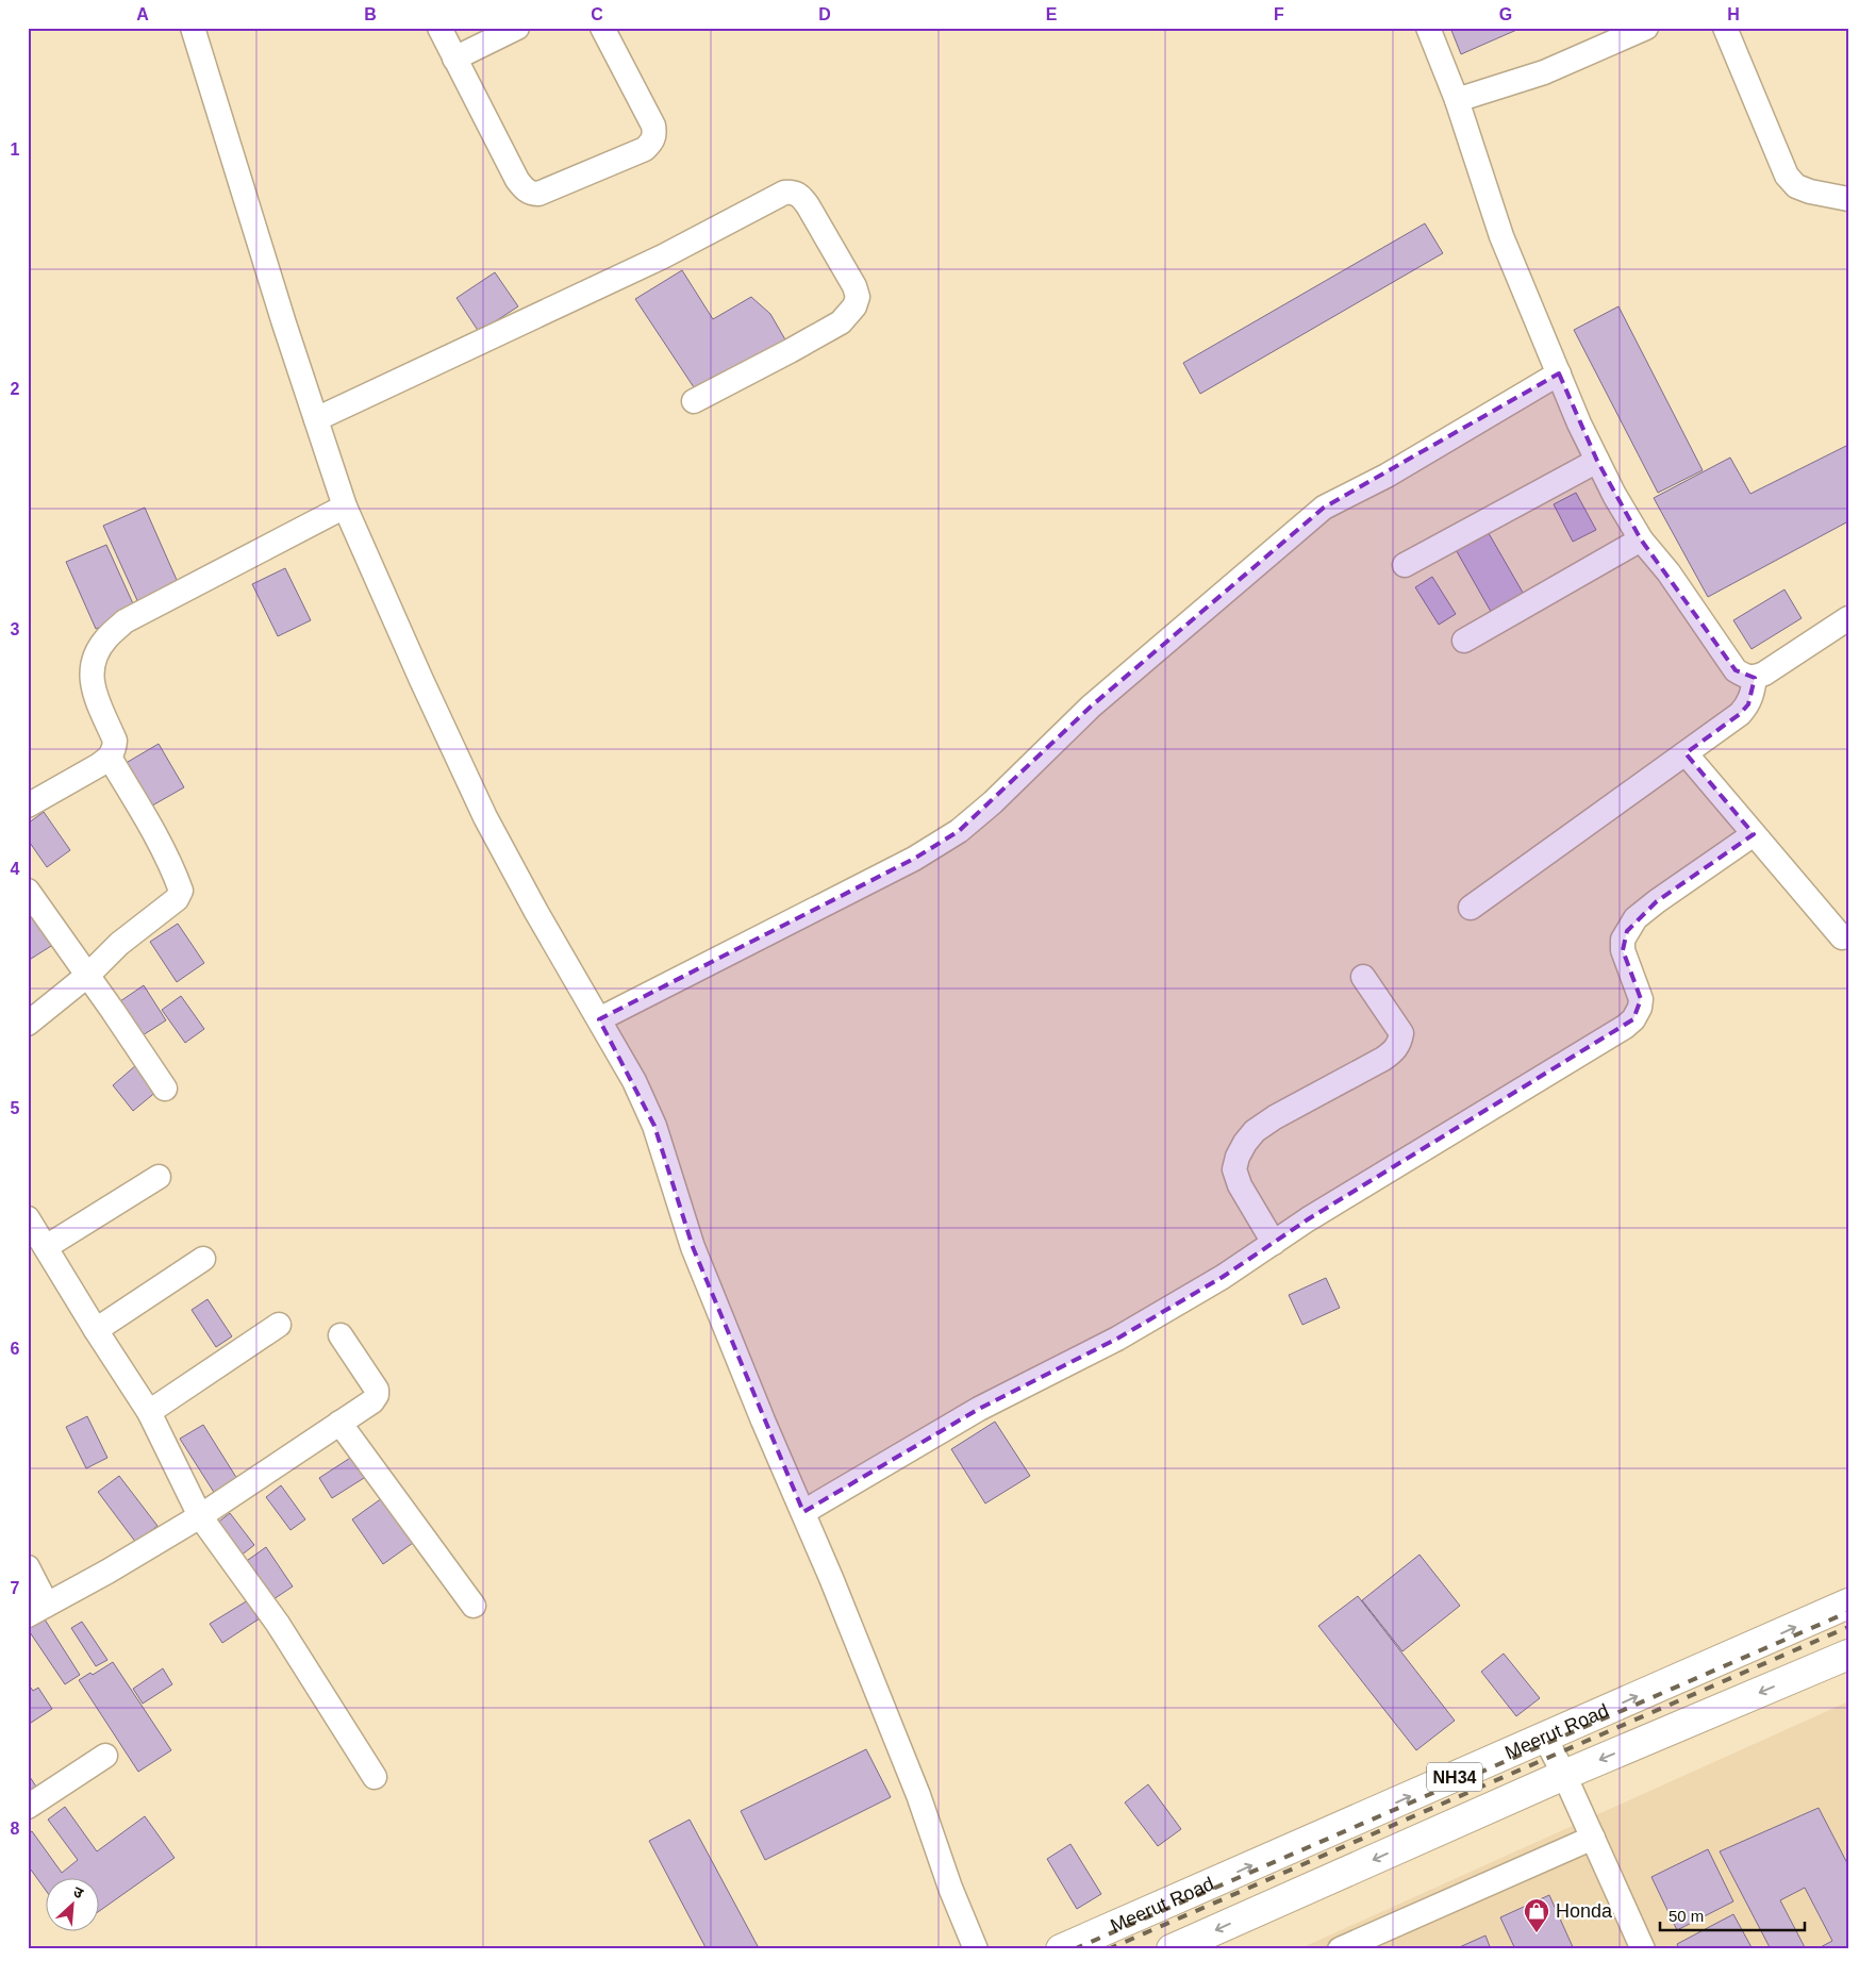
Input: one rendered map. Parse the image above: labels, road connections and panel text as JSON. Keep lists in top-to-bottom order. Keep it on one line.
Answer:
{"streets":{"highway":["Meerut Road","NH34"]},"places":{"shop":["Honda"]},"scale_bar":"50 m","north":"top right","grid":{"columns":["A","B","C","D","E","F","G","H"],"rows":["1","2","3","4","5","6","7","8"]}}
